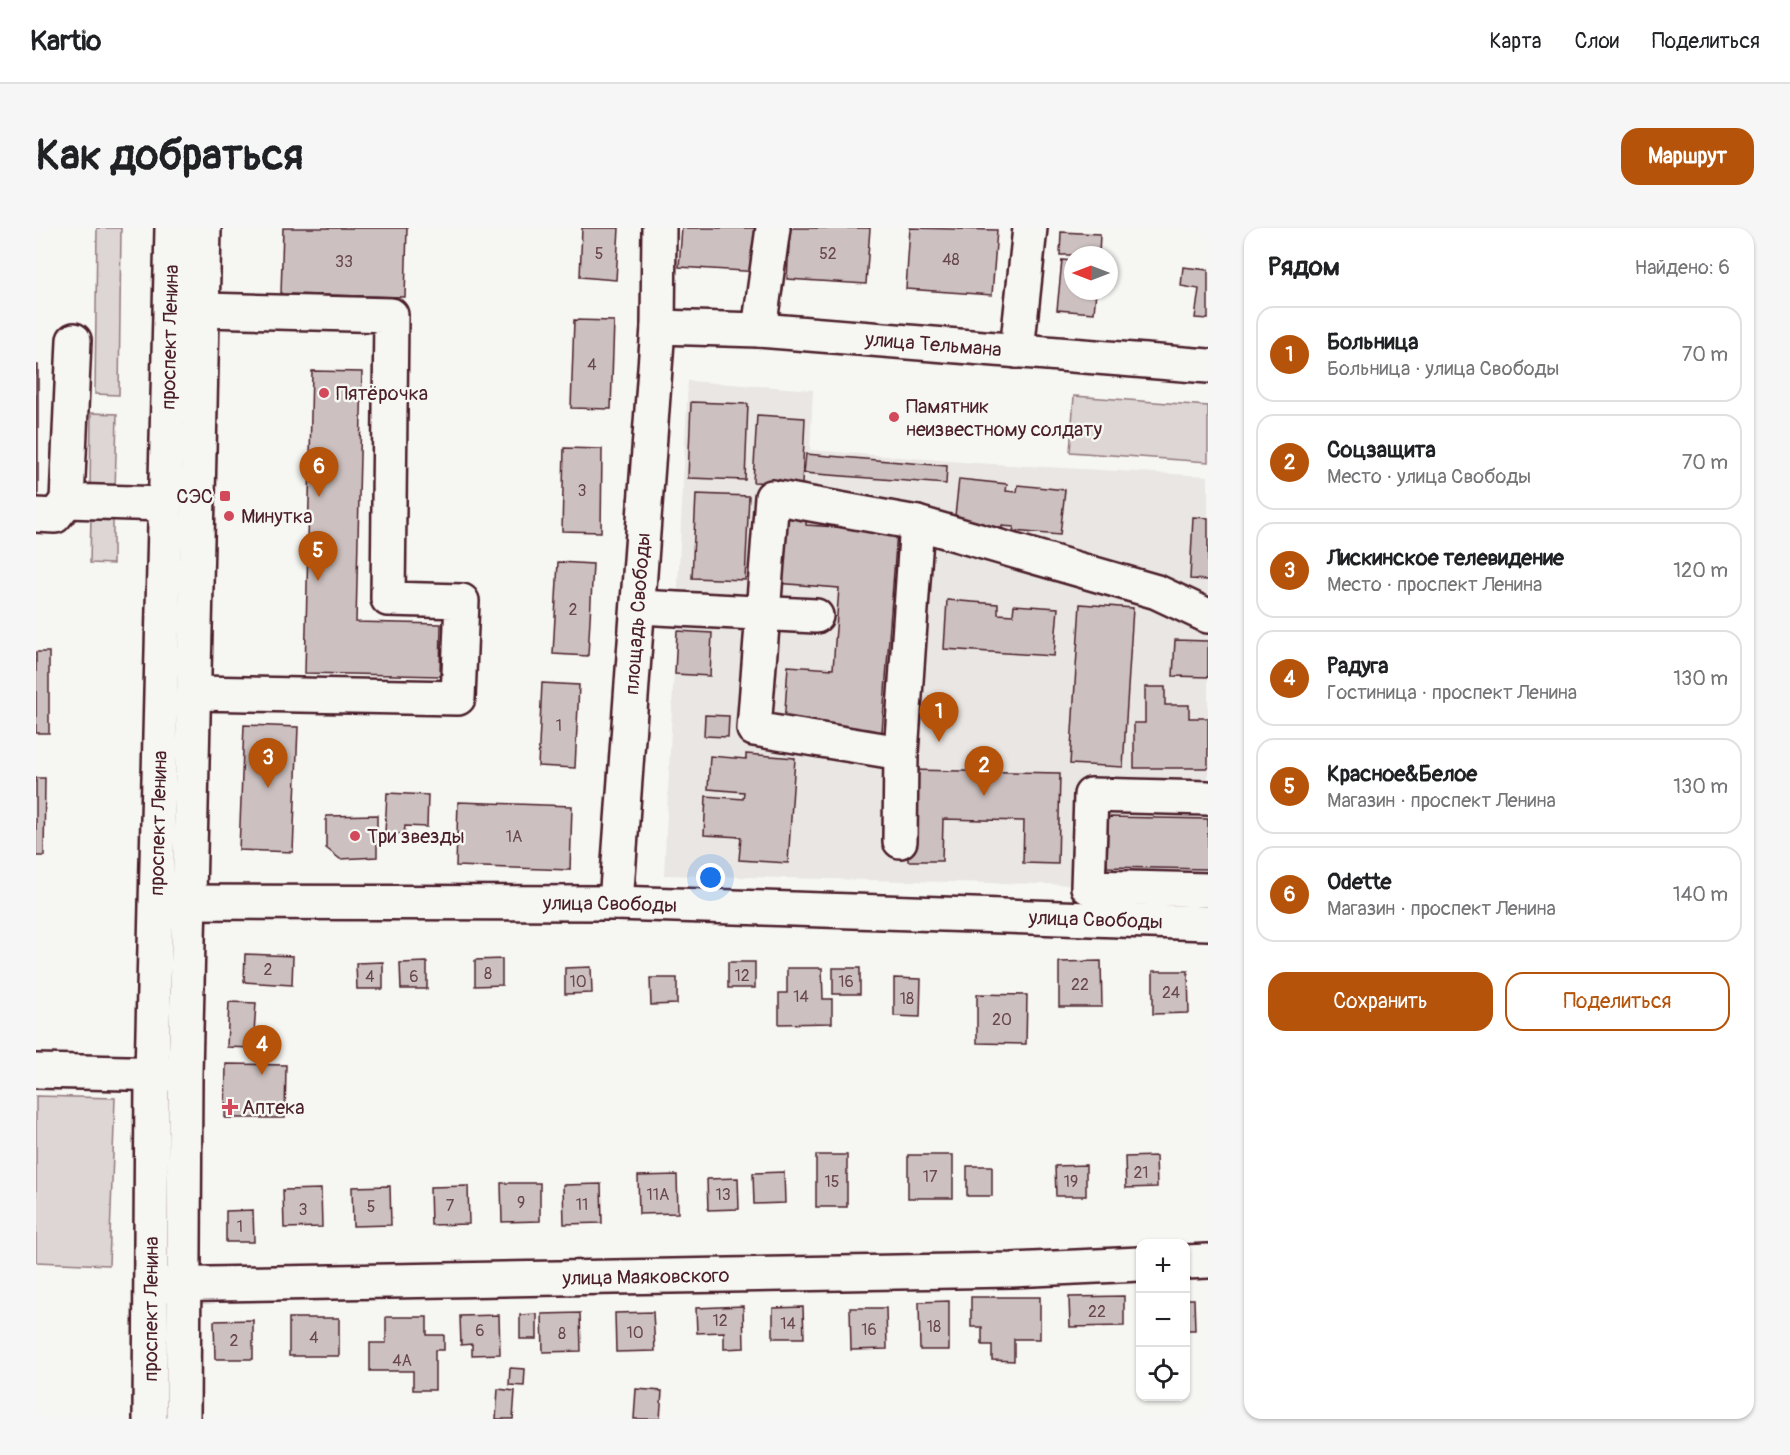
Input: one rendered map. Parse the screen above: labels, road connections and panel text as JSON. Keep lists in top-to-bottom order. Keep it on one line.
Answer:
{"streets":{"street":["проспект Ленина","улица Тельмана","площадь Свободы","улица Свободы","улица Маяковского"]},"crossings":[["проспект Ленина","улица Свободы"],["проспект Ленина","улица Маяковского"],["улица Тельмана","площадь Свободы"],["площадь Свободы","улица Свободы"]],"places":{"other":["Пятёрочка","Памятник неизвестному солдату","Минутка","Три звезды"],"transit":["СЭС"],"health":["Аптека"]},"house_numbers":["5","52","48","33","4","3","2","1","1А","2","8","12","4","6","10","16","22","24","14","18","20","21","17","15","19","11А","13","9","11","7","5","3","1","22","12","14","18","16","6","10","8","4","2","4А"],"north":"left","page":{"header":"Kartio","nav":["Карта","Слои","Поделиться"],"buttons":["Маршрут",["Сохранить","Поделиться"]],"title":"Как добраться","heading":["Рядом","Найдено: 6"],"list":[{"mark":"1","name":"Больница","note":"Больница · улица Свободы","value":"70 m"},{"mark":"2","name":"Соцзащита","note":"Место · улица Свободы","value":"70 m"},{"mark":"3","name":"Лискинское телевидение","note":"Место · проспект Ленина","value":"120 m"},{"mark":"4","name":"Радуга","note":"Гостиница · проспект Ленина","value":"130 m"},{"mark":"5","name":"Красное&Белое","note":"Магазин · проспект Ленина","value":"130 m"},{"mark":"6","name":"Odette","note":"Магазин · проспект Ленина","value":"140 m"}],"pins":["6","5","1","3","2","4"],"map_buttons":["+","−"]}}
